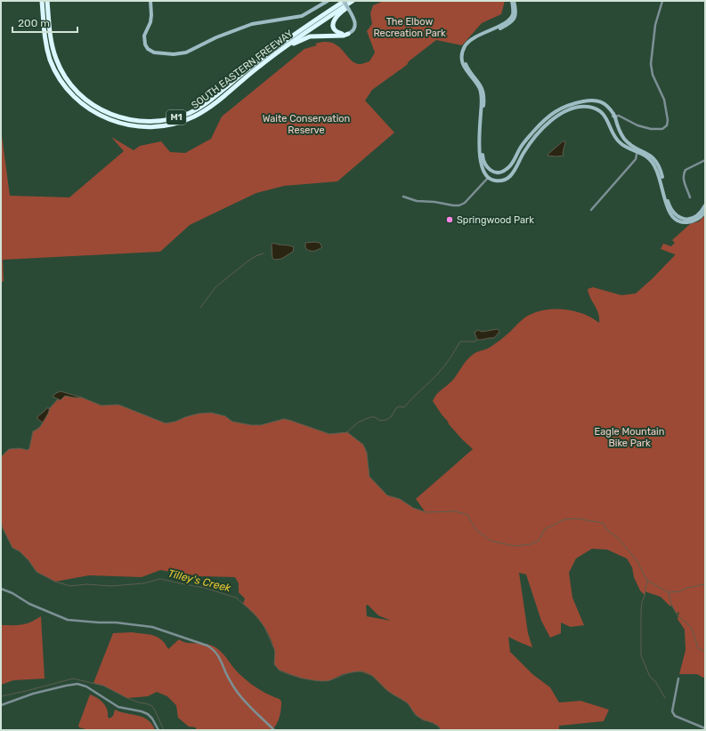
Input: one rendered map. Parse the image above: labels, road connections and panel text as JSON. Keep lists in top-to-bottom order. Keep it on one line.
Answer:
{"streets":{"highway":["SOUTH EASTERN FREEWAY","M1"]},"water":["Tilley's Creek"],"parks":["The Elbow Recreation Park","Waite Conservation Reserve","Eagle Mountain Bike Park"],"places":["Springwood Park"],"scale_bar":"200 m"}
